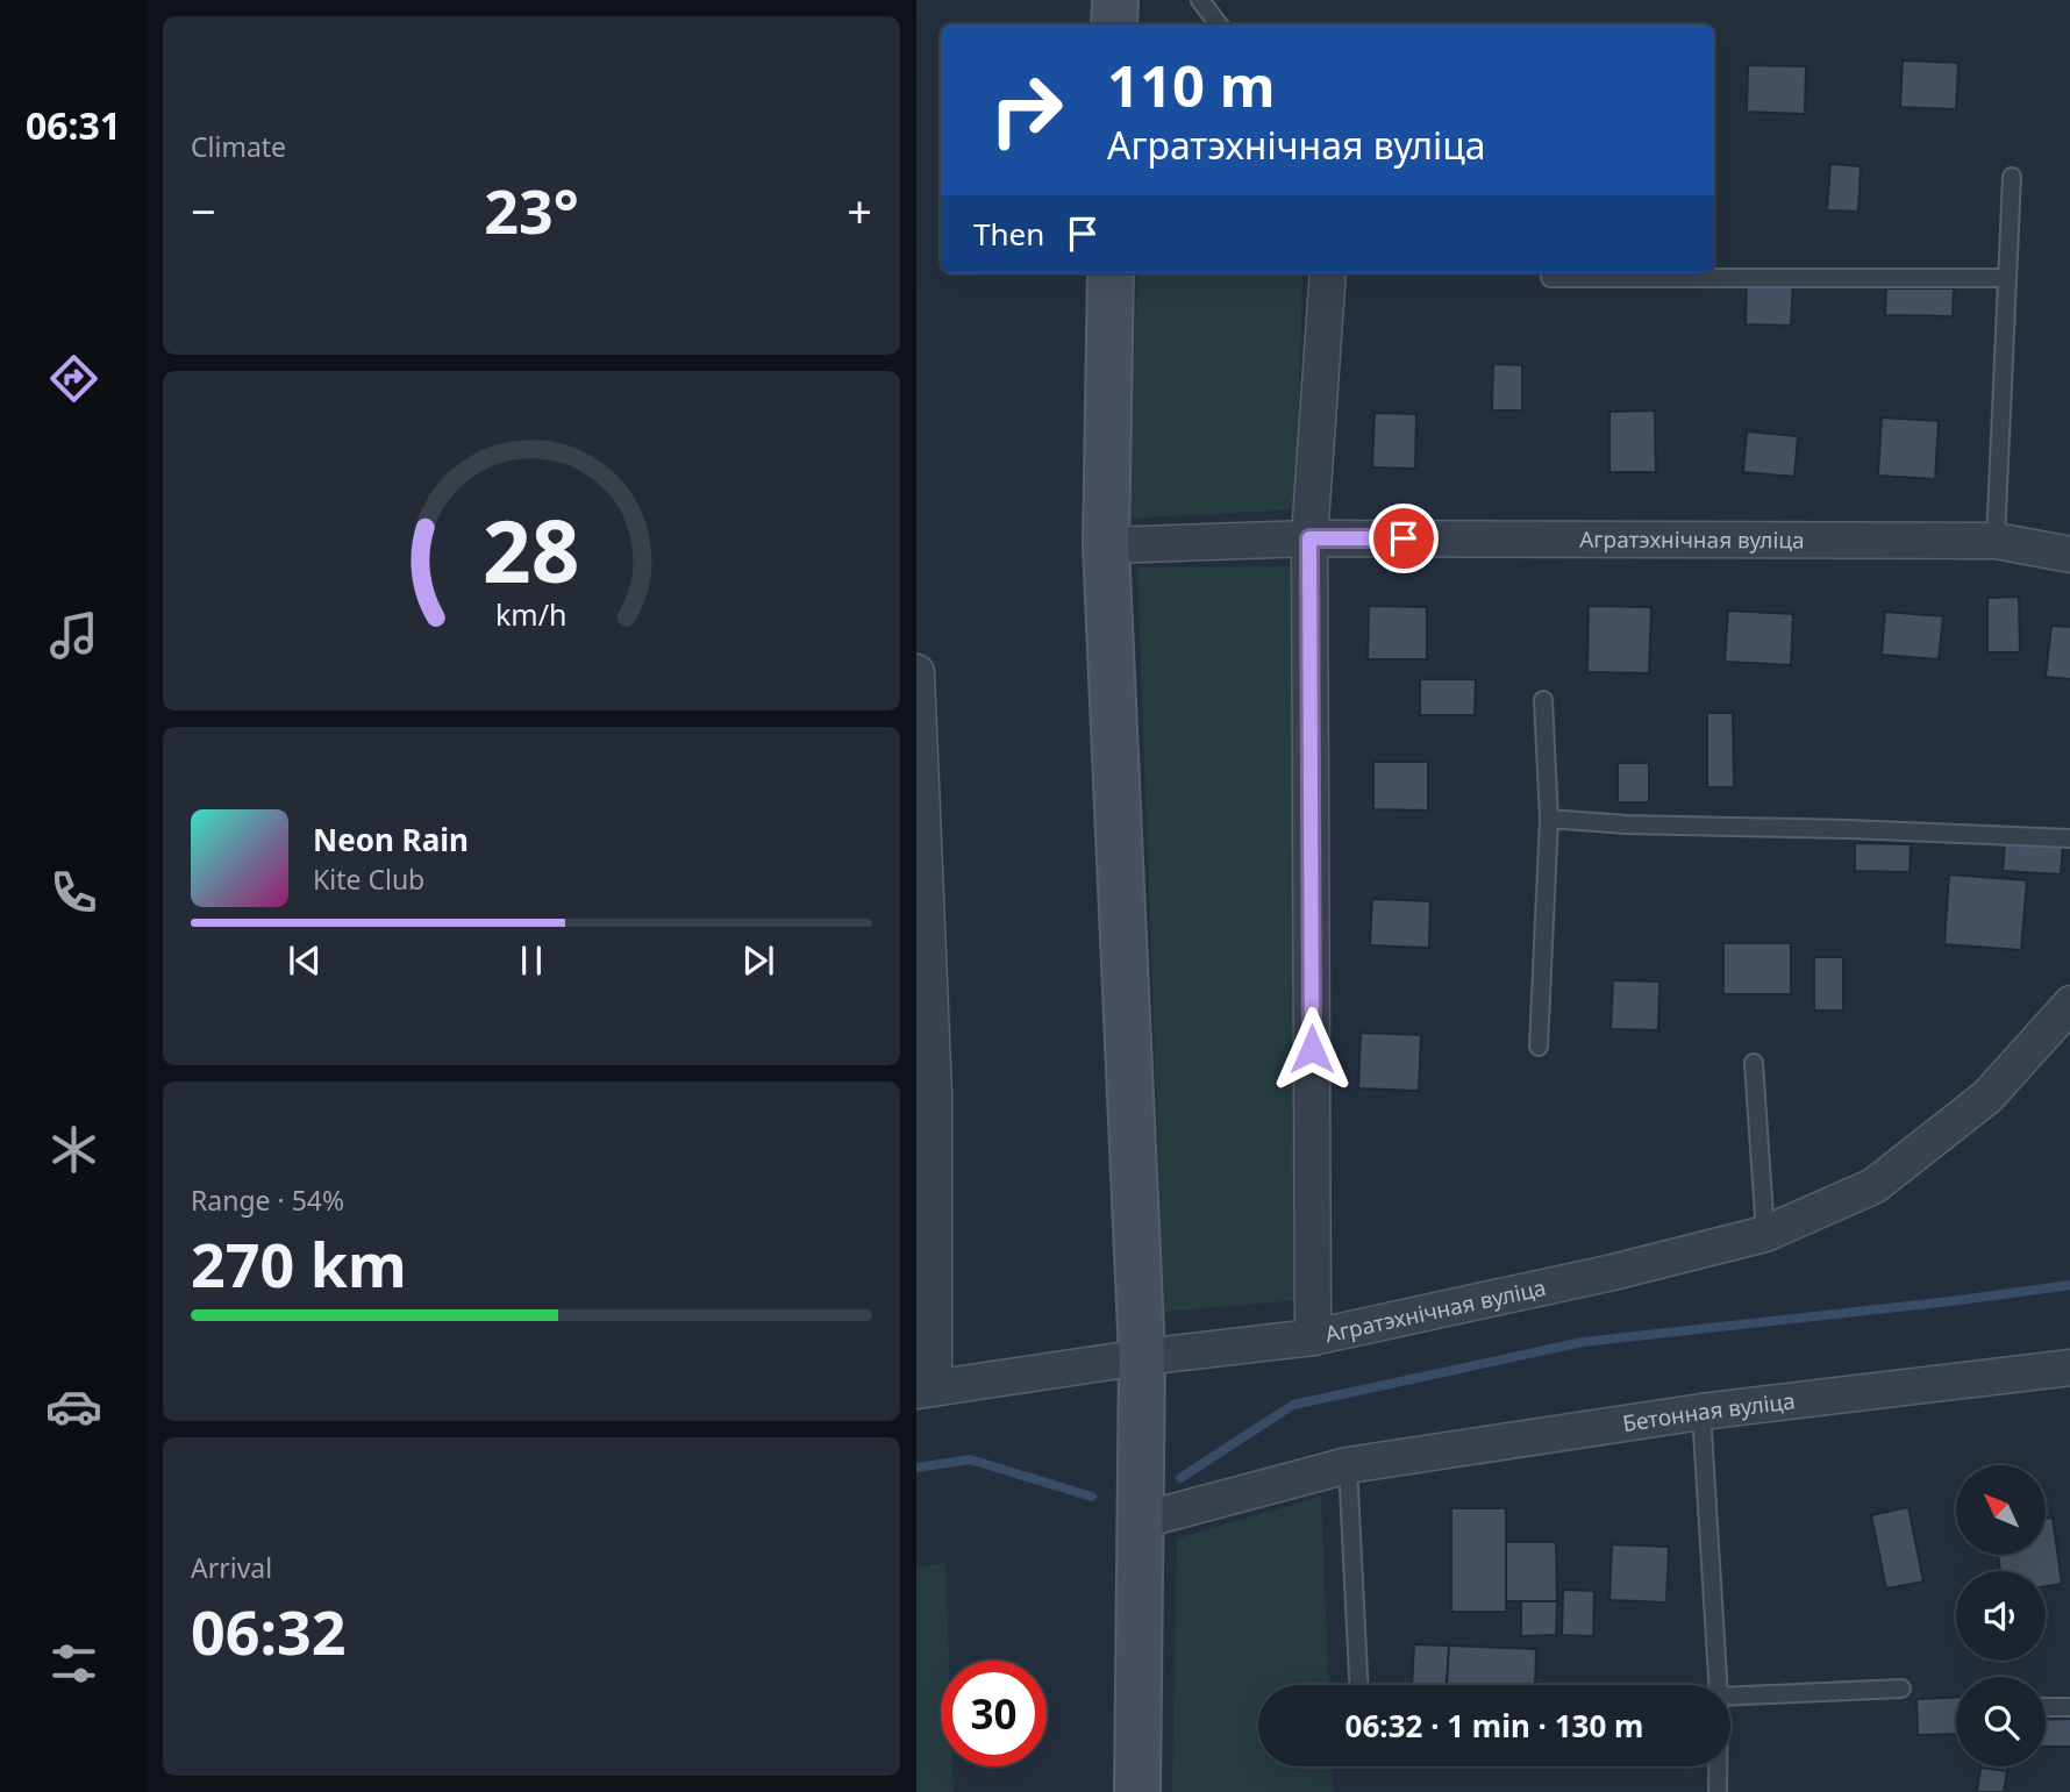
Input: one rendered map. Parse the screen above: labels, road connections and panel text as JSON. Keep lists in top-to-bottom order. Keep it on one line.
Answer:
{"streets":{"street":["Агратэхнічная вуліца","Бетонная вуліца"]},"north":"top left","page":{"tabs":"06:31","tile":["Climate",["Range · 54%","270 km"],["Arrival","06:32"]],"turn":["110 m","Агратэхнічная вуліца"],"heat":["−","23°","+"],"then":"Then","song":["Neon Rain","Kite Club"],"limit":"30","trip":"06:32 · 1 min · 130 m","gauge":["28","km/h"]}}
